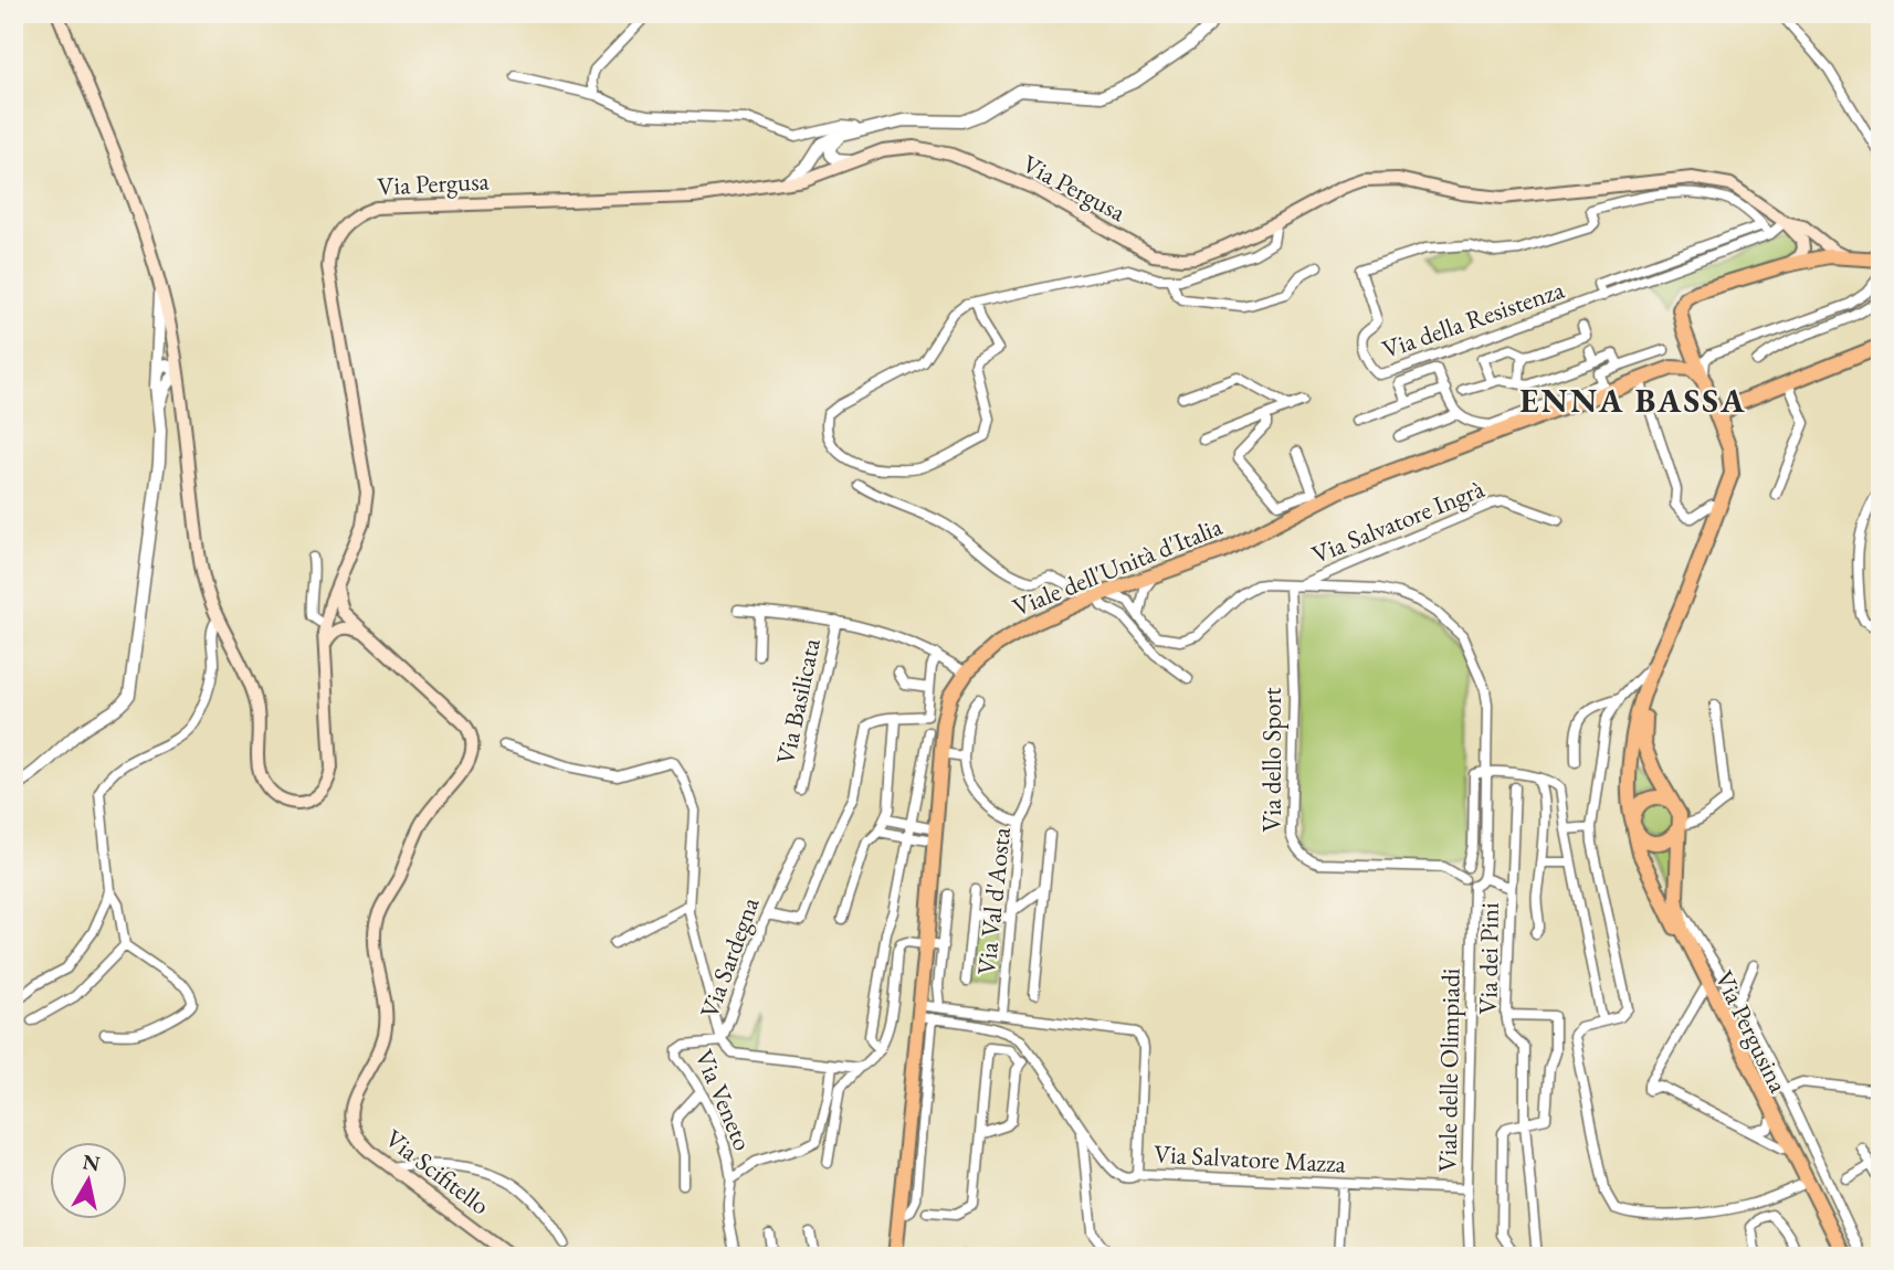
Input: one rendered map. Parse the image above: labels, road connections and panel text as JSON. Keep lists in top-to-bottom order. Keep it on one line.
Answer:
{"streets":{"main road":["Via Pergusa","Viale dell'Unità d'Italia","Via Pergusina","Via Scifitello"],"street":["Via della Resistenza","Via Salvatore Ingrà","Via Basilicata","Via dello Sport","Via Val d'Aosta","Via Sardegna","Via dei Pini","Viale delle Olimpiadi","Via Veneto","Via Salvatore Mazza"]},"crossings":[["Via Pergusa","Via della Resistenza"],["Via Salvatore Ingrà","Via dello Sport"],["Viale dell'Unità d'Italia","Via Basilicata"],["Viale dell'Unità d'Italia","Via Salvatore Mazza"],["Via dello Sport","Viale delle Olimpiadi"],["Via Val d'Aosta","Via Salvatore Mazza"],["Via Sardegna","Via Veneto"],["Viale delle Olimpiadi","Via Salvatore Mazza"]],"districts":["ENNA BASSA"],"north":"top"}
